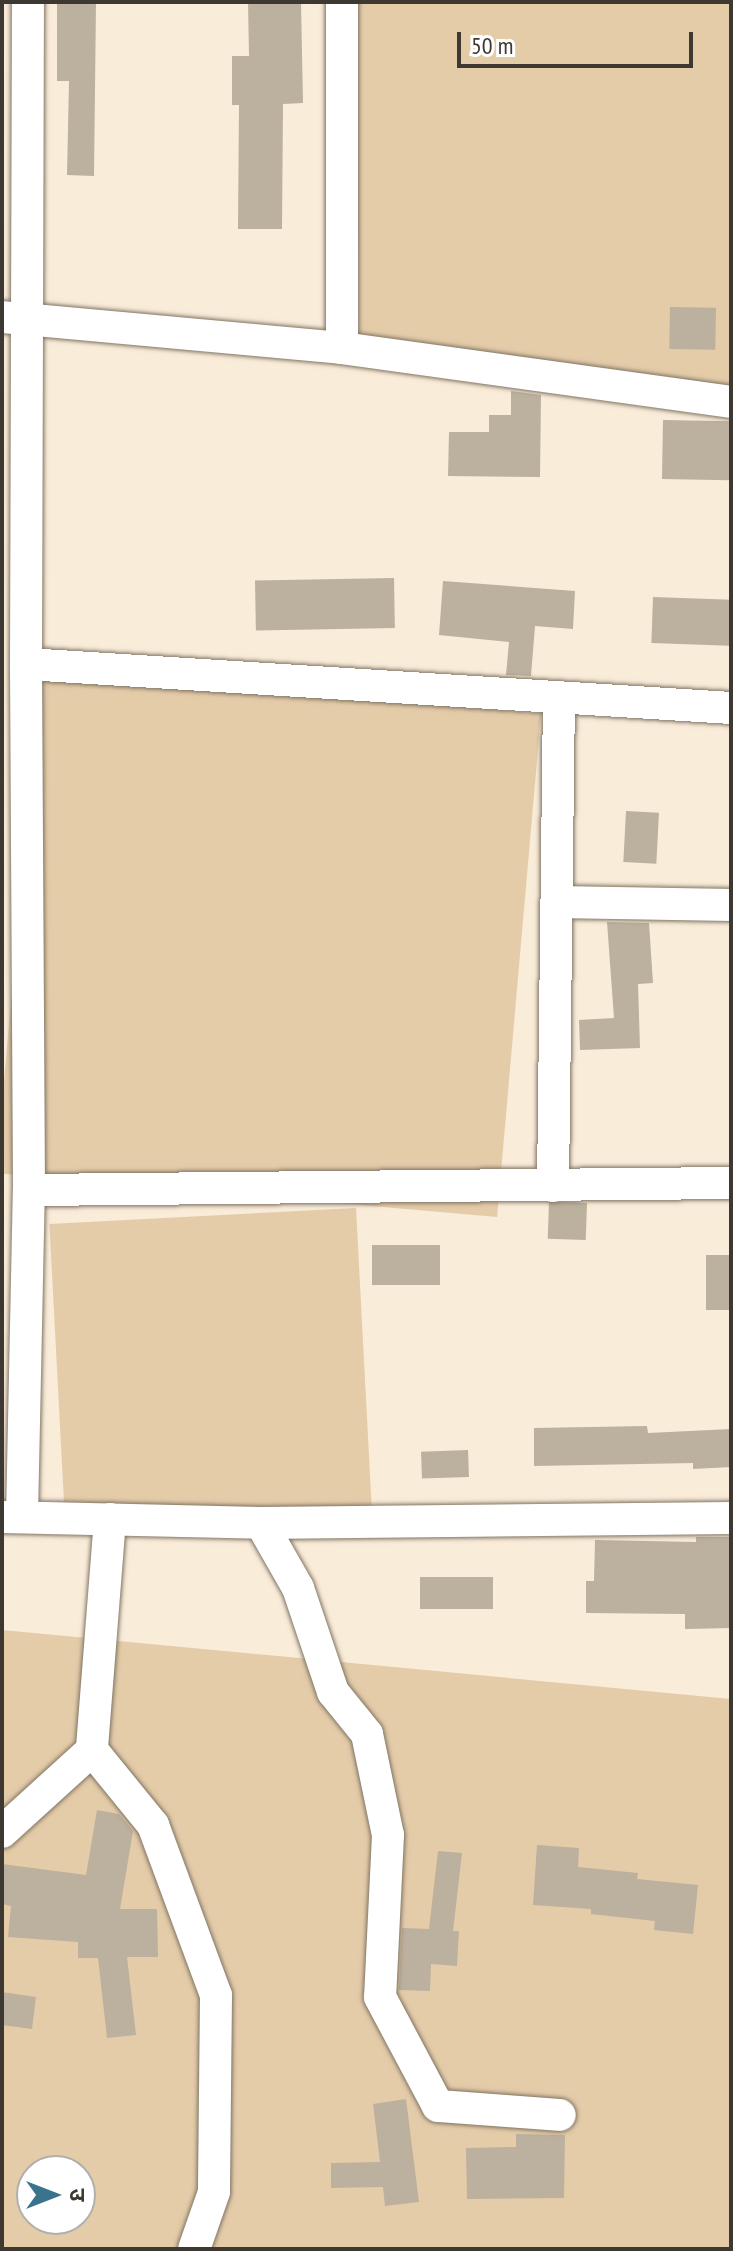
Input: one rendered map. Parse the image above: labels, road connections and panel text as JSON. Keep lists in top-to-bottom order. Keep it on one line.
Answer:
{"scale_bar":"50 m","north":"right"}
